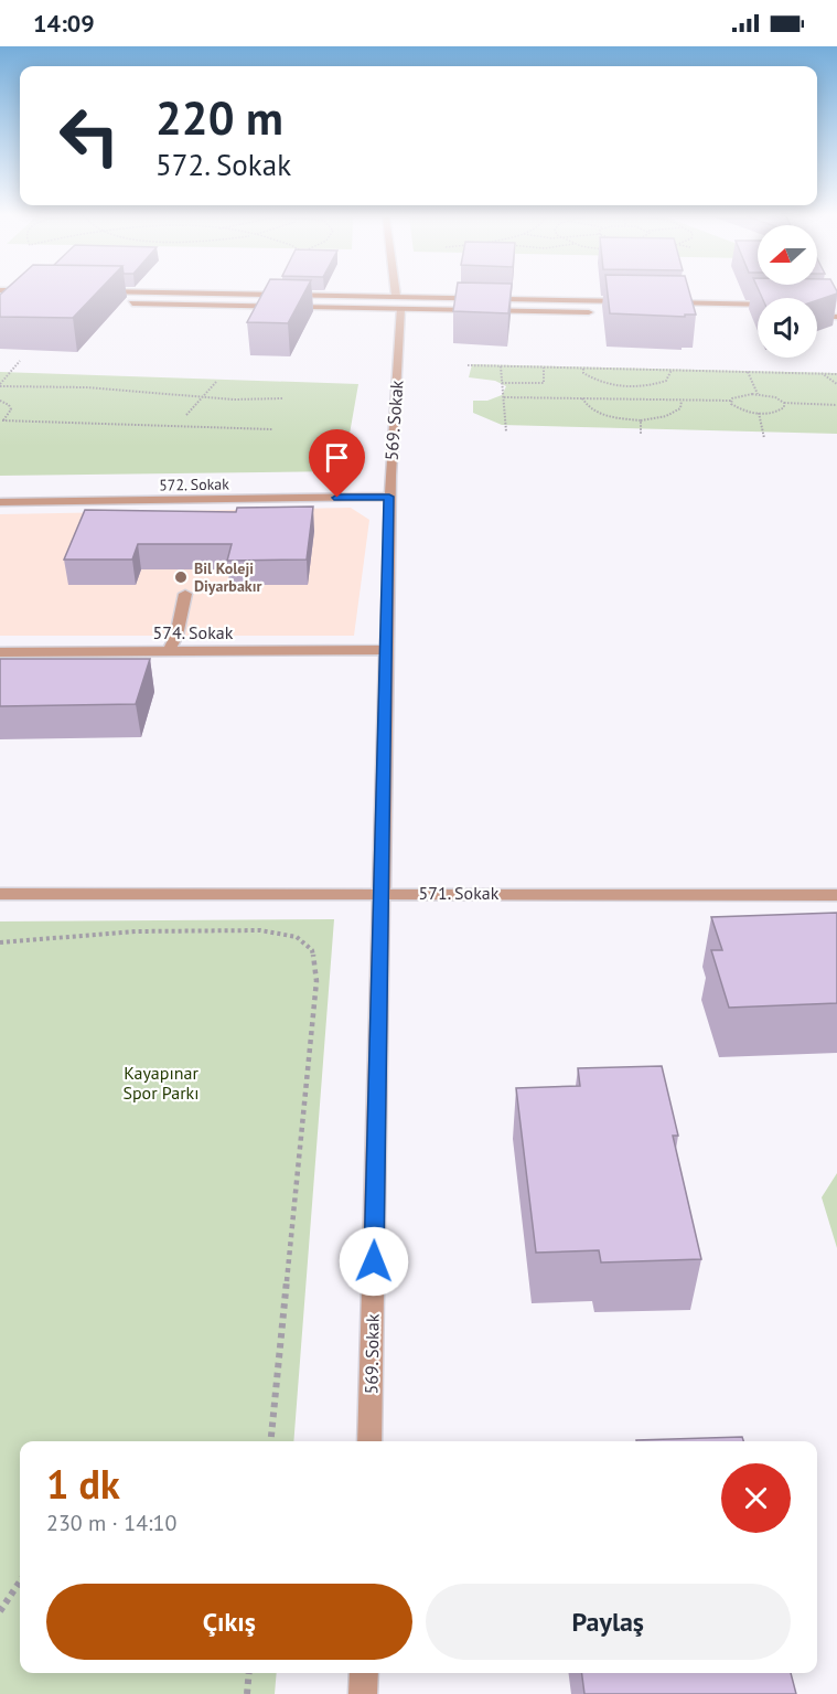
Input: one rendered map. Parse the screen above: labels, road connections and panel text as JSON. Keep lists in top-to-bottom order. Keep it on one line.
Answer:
{"streets":{"street":["569. Sokak","572. Sokak","574. Sokak","571. Sokak"]},"crossings":[["569. Sokak","572. Sokak"],["569. Sokak","574. Sokak"],["569. Sokak","571. Sokak"]],"parks":["Kayapınar Spor Parkı"],"places":["Bil Koleji Diyarbakır"],"north":"left","page":{"status":"14:09","turn":["220 m","572. Sokak"],"heading":["1 dk","230 m · 14:10"],"buttons":["Çıkış","Paylaş"]}}
